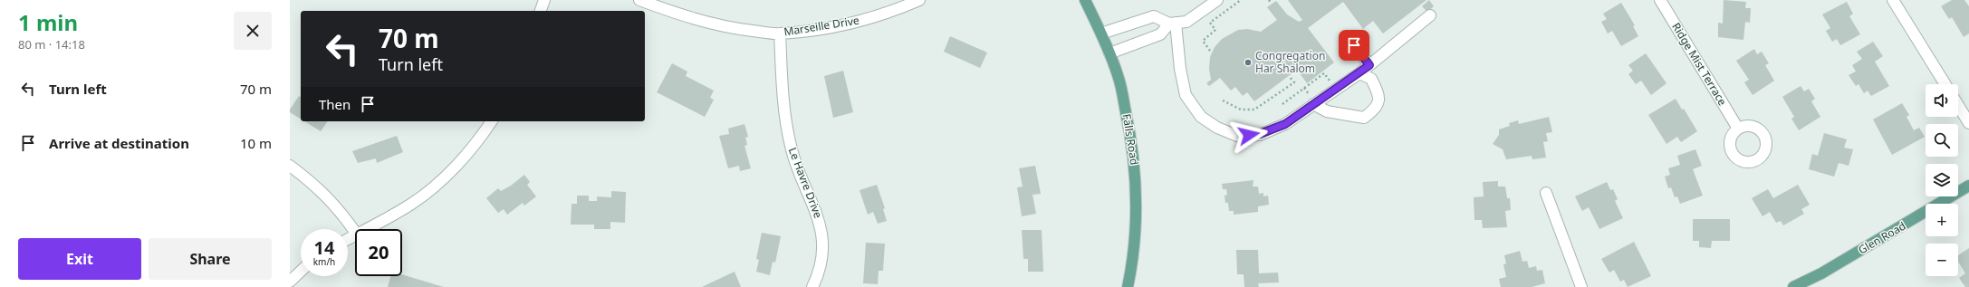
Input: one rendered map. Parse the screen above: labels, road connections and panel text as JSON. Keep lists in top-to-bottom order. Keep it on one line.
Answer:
{"streets":{"main road":["Falls Road","Glen Road"],"street":["Marseille Drive","Ridge Mist Terrace","Le Havre Drive"]},"crossings":[["Marseille Drive","Le Havre Drive"]],"places":["Congregation Har Shalom"],"page":{"heading":["1 min","80 m · 14:18"],"turn":["70 m","Turn left"],"list":[{"name":"Turn left","value":"70 m"},{"name":"Arrive at destination","value":"10 m"}],"map_buttons":["+","−"],"then":"Then","speed":"14 km/h","limit":"20","buttons":["Exit","Share"]}}
